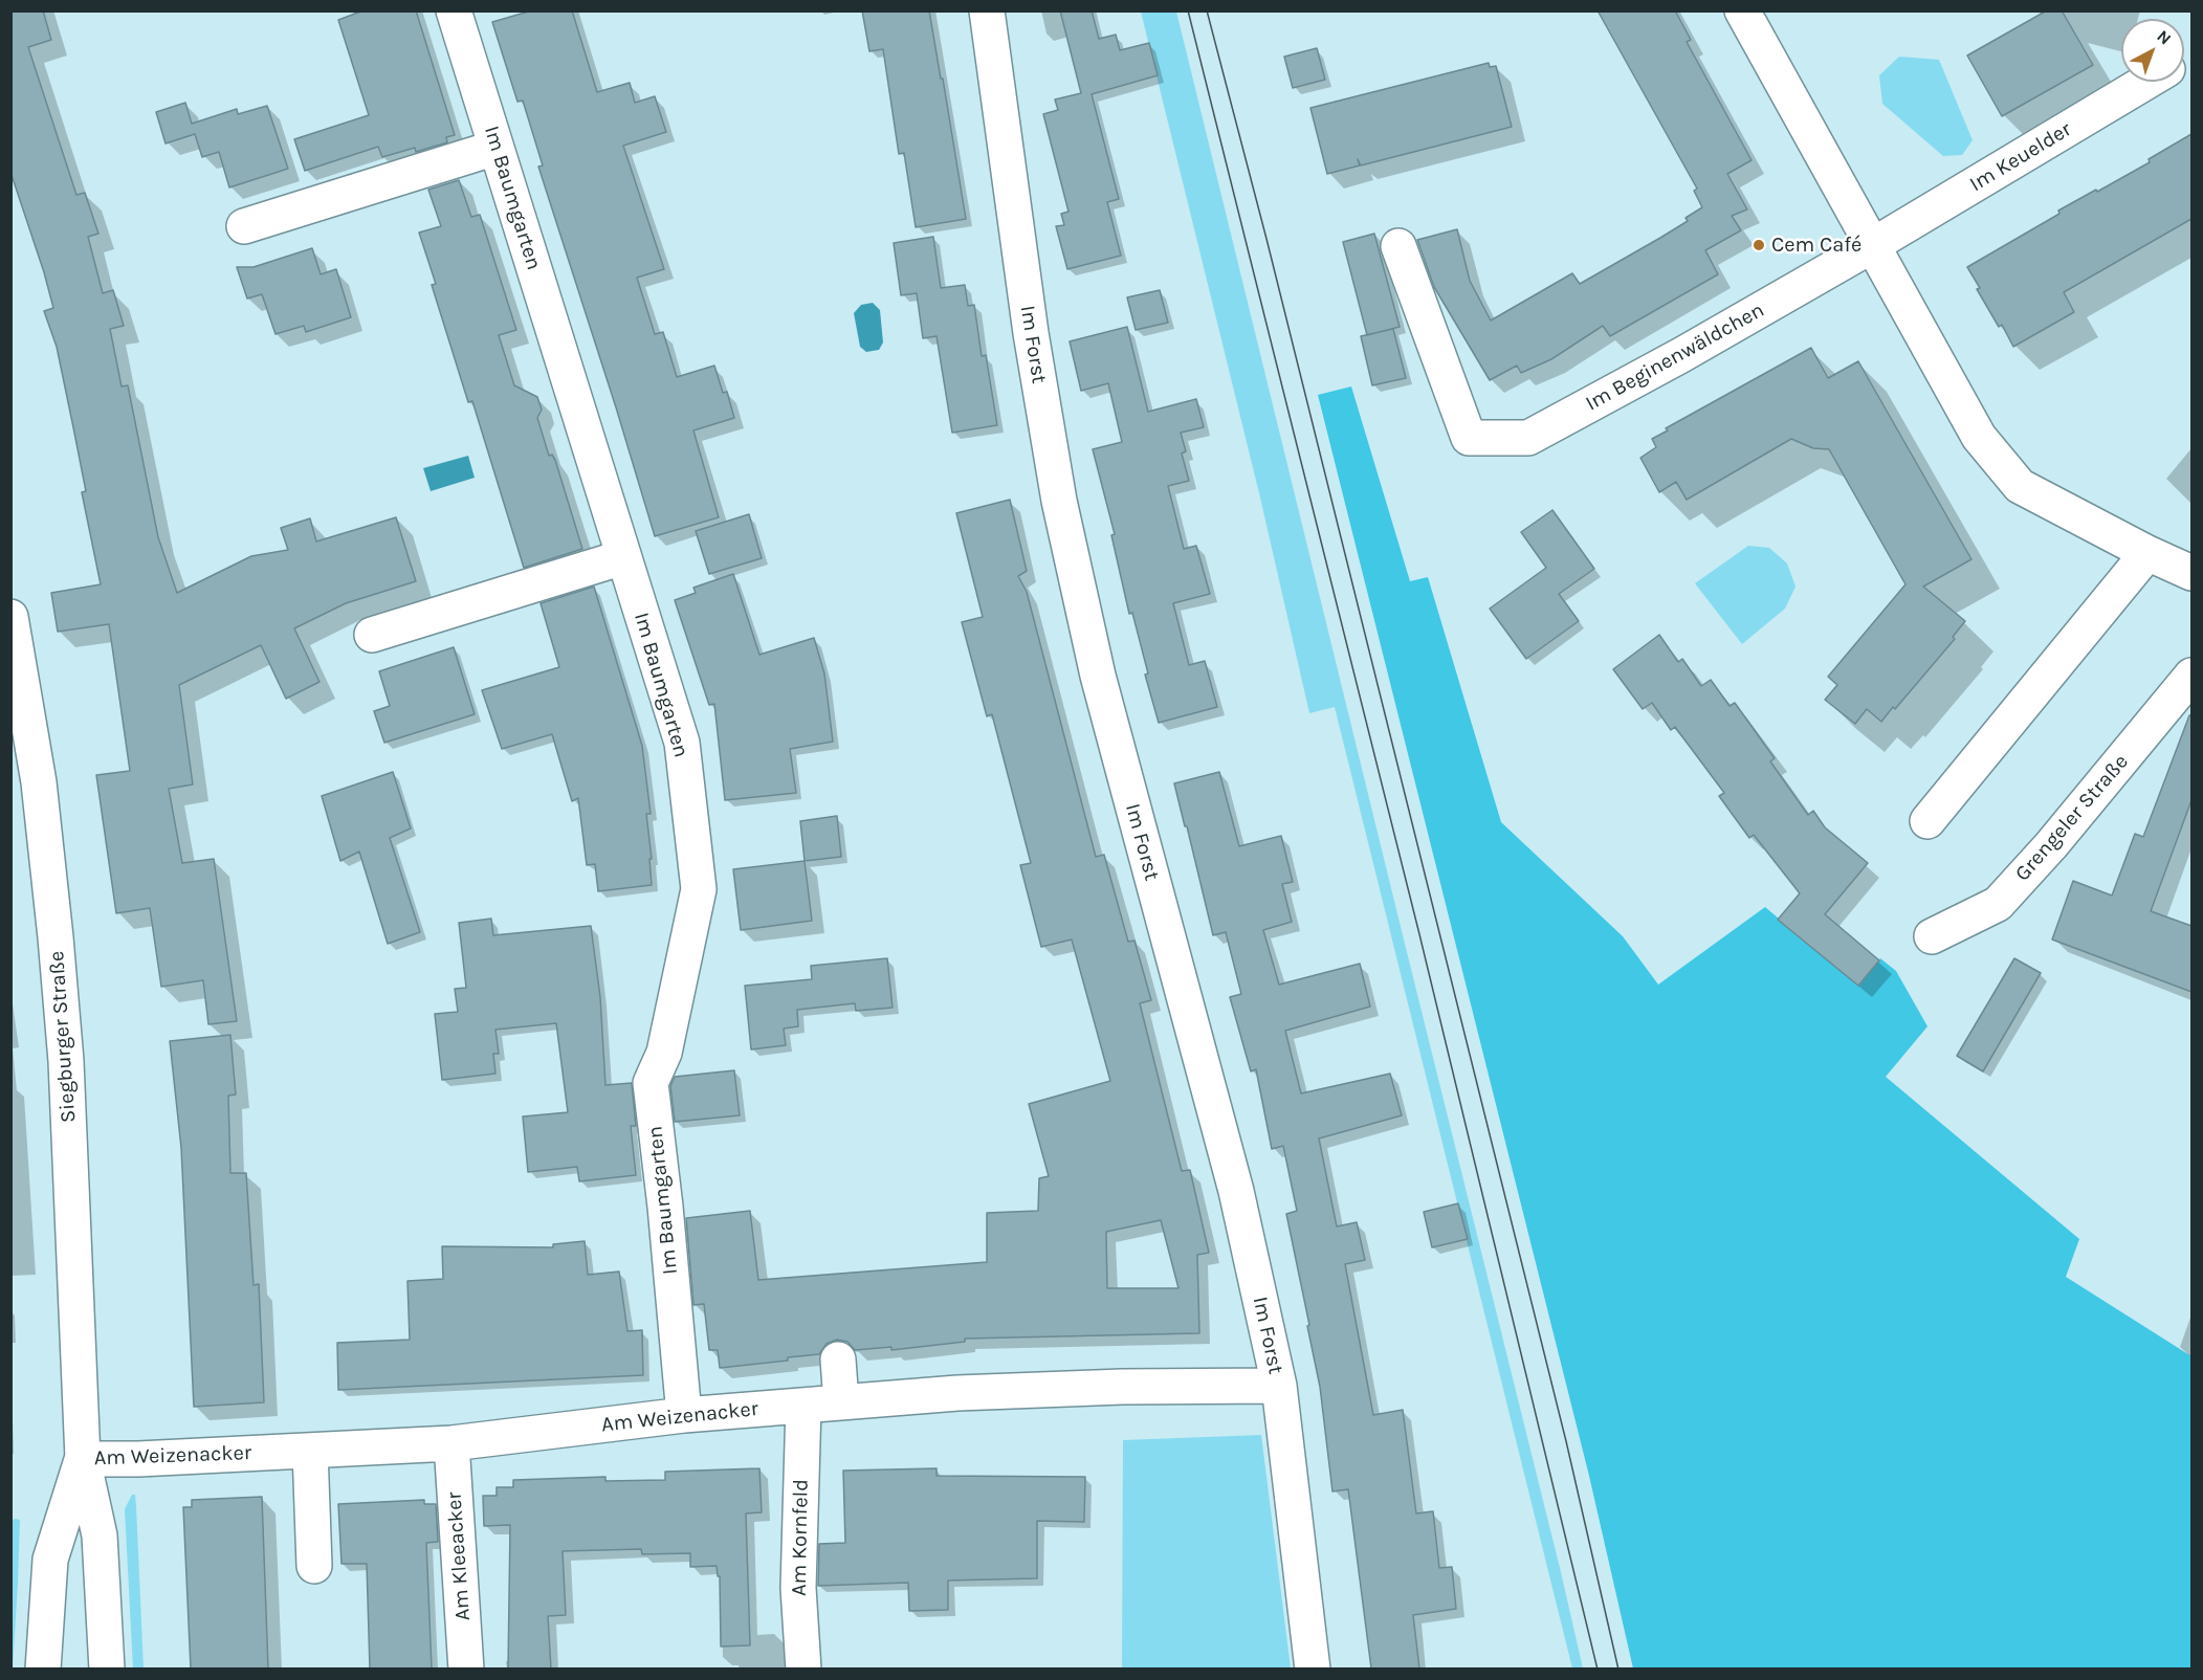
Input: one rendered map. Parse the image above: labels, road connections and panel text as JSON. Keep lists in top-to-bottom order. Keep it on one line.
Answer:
{"streets":{"street":["Im Keuelder","Im Baumgarten","Im Forst","Im Beginenwäldchen","Grengeler Straße","Siegburger Straße","Am Weizenacker","Am Kornfeld","Am Kleeacker"]},"crossings":[["Im Keuelder","Im Beginenwäldchen"],["Im Baumgarten","Am Weizenacker"],["Im Forst","Am Weizenacker"],["Siegburger Straße","Am Weizenacker"],["Am Weizenacker","Am Kornfeld"],["Am Weizenacker","Am Kleeacker"]],"places":["Cem Café"],"north":"top right"}
